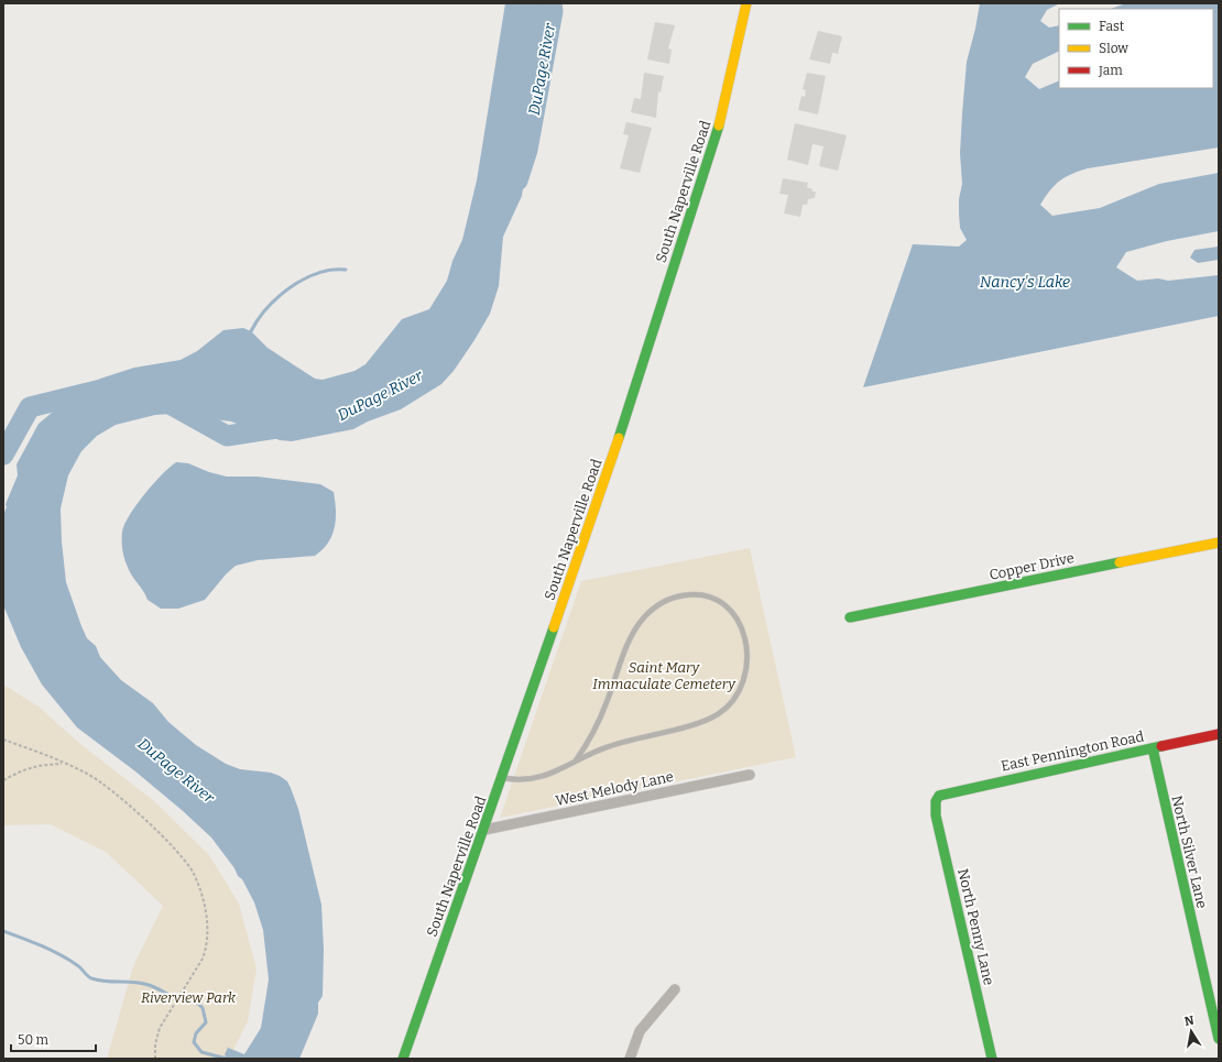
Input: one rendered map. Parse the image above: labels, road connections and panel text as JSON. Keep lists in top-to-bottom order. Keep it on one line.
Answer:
{"streets":{"street":["South Naperville Road","Copper Drive","East Pennington Road","West Melody Lane","North Silver Lane","North Penny Lane"]},"crossings":[["South Naperville Road","West Melody Lane"],["East Pennington Road","North Silver Lane"],["East Pennington Road","North Penny Lane"]],"water":["DuPage River","Nancy's Lake"],"parks":["Saint Mary Immaculate Cemetery","Riverview Park"],"legend":["Fast","Slow","Jam"],"scale_bar":"50 m","north":"top"}
